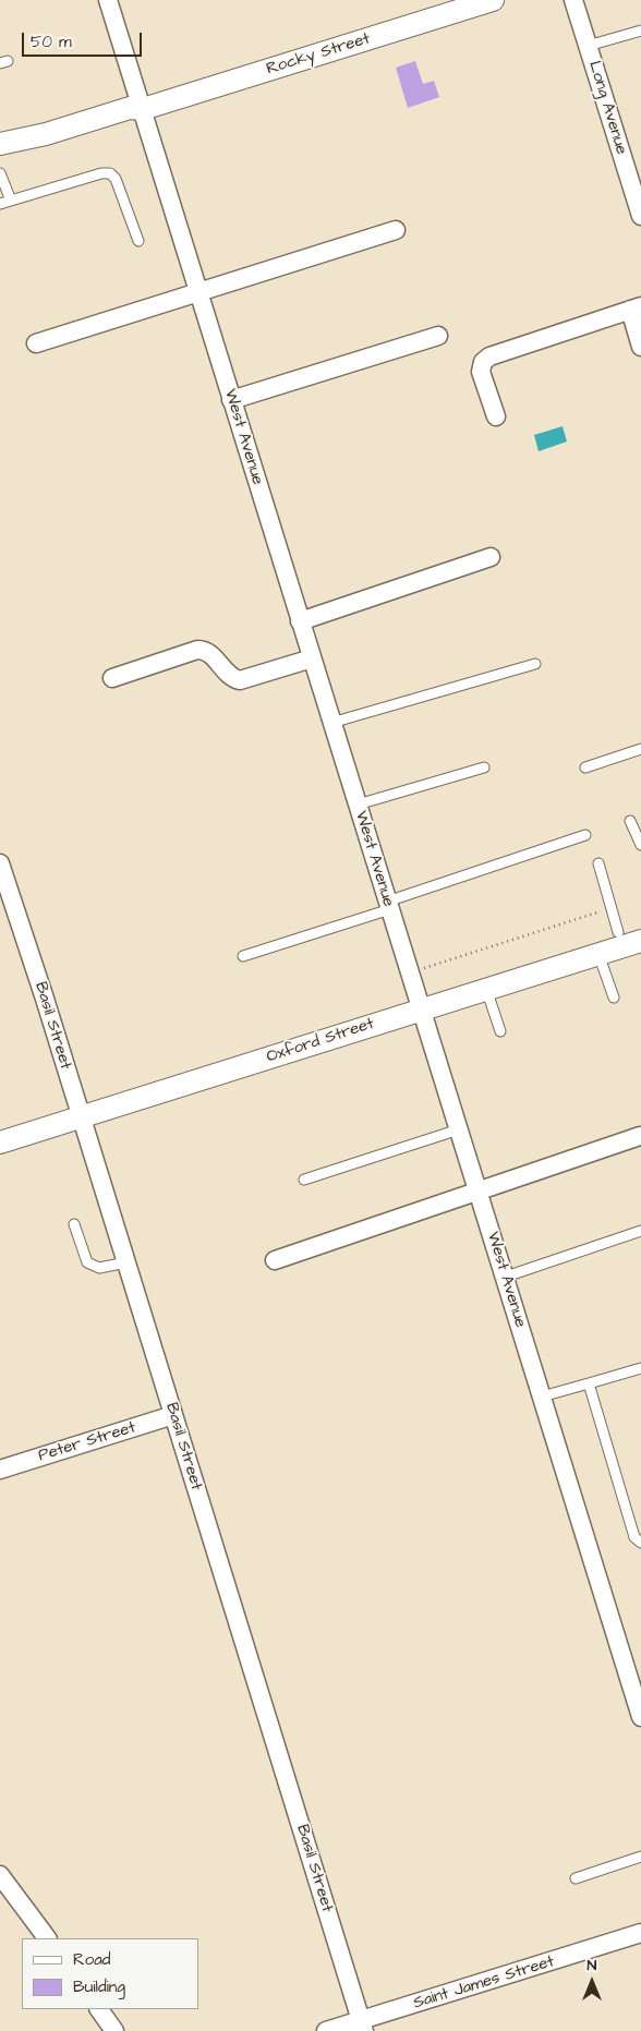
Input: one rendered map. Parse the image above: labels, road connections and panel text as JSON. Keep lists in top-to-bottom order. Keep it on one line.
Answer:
{"streets":{"street":["Rocky Street","Long Avenue","West Avenue","Basil Street","Oxford Street","Peter Street","Saint James Street"]},"crossings":[["Rocky Street","West Avenue"],["West Avenue","Oxford Street"],["Basil Street","Oxford Street"],["Basil Street","Peter Street"],["Basil Street","Saint James Street"]],"legend":["Road","Building"],"scale_bar":"50 m","north":"top"}
